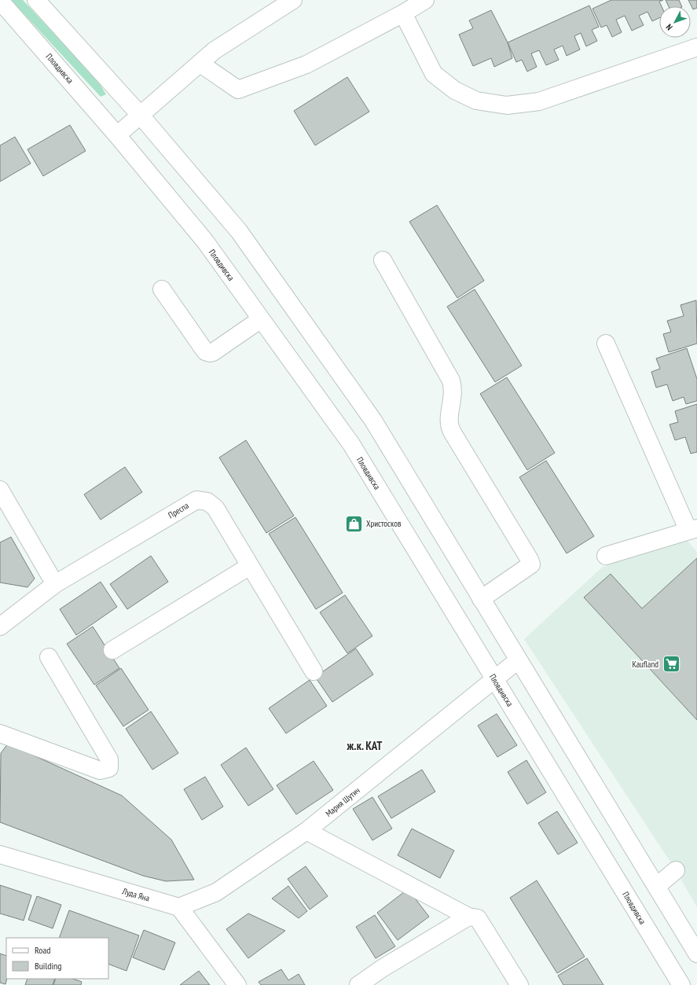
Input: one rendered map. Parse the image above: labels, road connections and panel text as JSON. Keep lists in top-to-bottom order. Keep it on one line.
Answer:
{"streets":{"street":["Пловдивска","Преспа","Мария Шутич","Луда Яна"]},"crossings":[["Пловдивска","Мария Шутич"],["Мария Шутич","Луда Яна"]],"districts":["ж.к. КАТ"],"places":{"shop":["Христосков"],"supermarket":["Kaufland"]},"legend":["Road","Building"],"north":"bottom left"}
